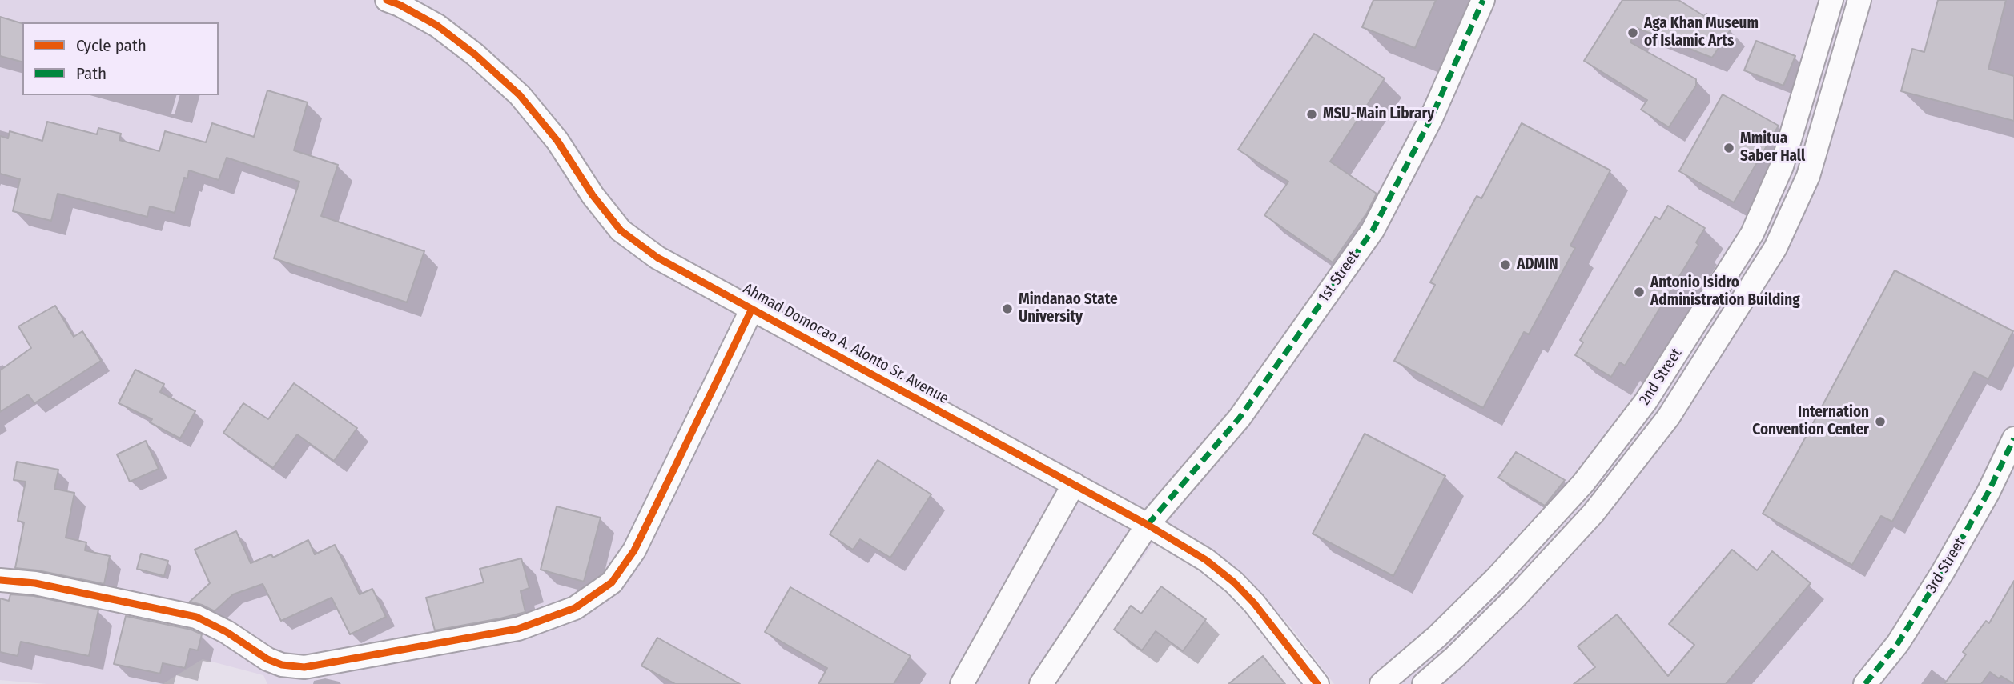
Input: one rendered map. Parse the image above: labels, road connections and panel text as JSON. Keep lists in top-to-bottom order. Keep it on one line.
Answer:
{"streets":{"street":["1st Street","Ahmad Domocao A. Alonto Sr. Avenue","2nd Street","3rd Street"]},"crossings":[["1st Street","Ahmad Domocao A. Alonto Sr. Avenue"]],"places":["Aga Khan Museum of Islamic Arts","MSU-Main Library","Mmitua Saber Hall","ADMIN","Antonio Isidro Administration Building","Mindanao State University","Internation Convention Center"],"legend":["Cycle path","Path"]}
